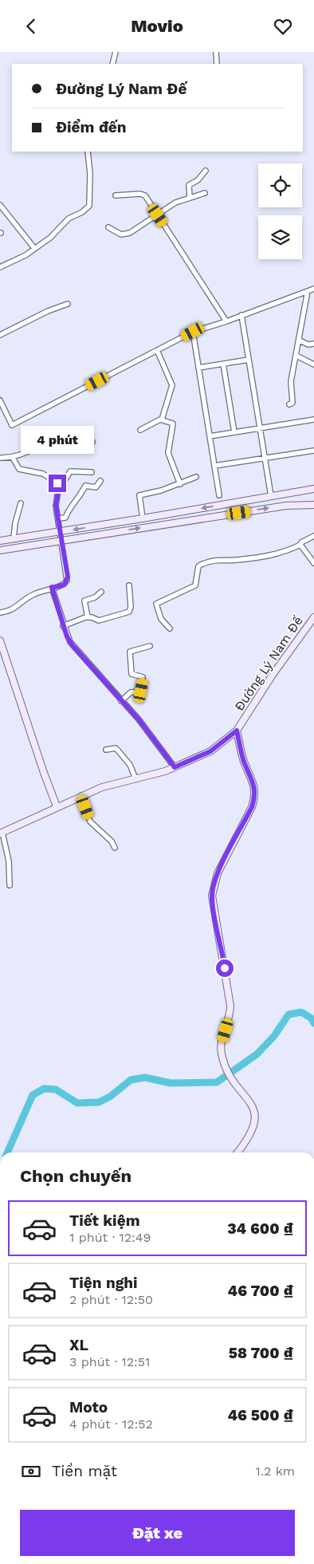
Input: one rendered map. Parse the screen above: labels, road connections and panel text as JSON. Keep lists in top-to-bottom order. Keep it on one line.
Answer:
{"streets":{"street":["Đường Lý Nam Đế"]},"page":{"header":"Movio","banner":["Đường Lý Nam Đế","Điểm đến"],"bubble":"4 phút","heading":"Chọn chuyến","list":[{"name":"Tiết kiệm","note":"1 phút · 12:49","value":"34 600 ₫"},{"name":"Tiện nghi","note":"2 phút · 12:50","value":"46 700 ₫"},{"name":"XL","note":"3 phút · 12:51","value":"58 700 ₫"},{"name":"Moto","note":"4 phút · 12:52","value":"46 500 ₫"}],"pay":["Tiền mặt","1.2 km"],"buttons":"Đặt xe"}}
